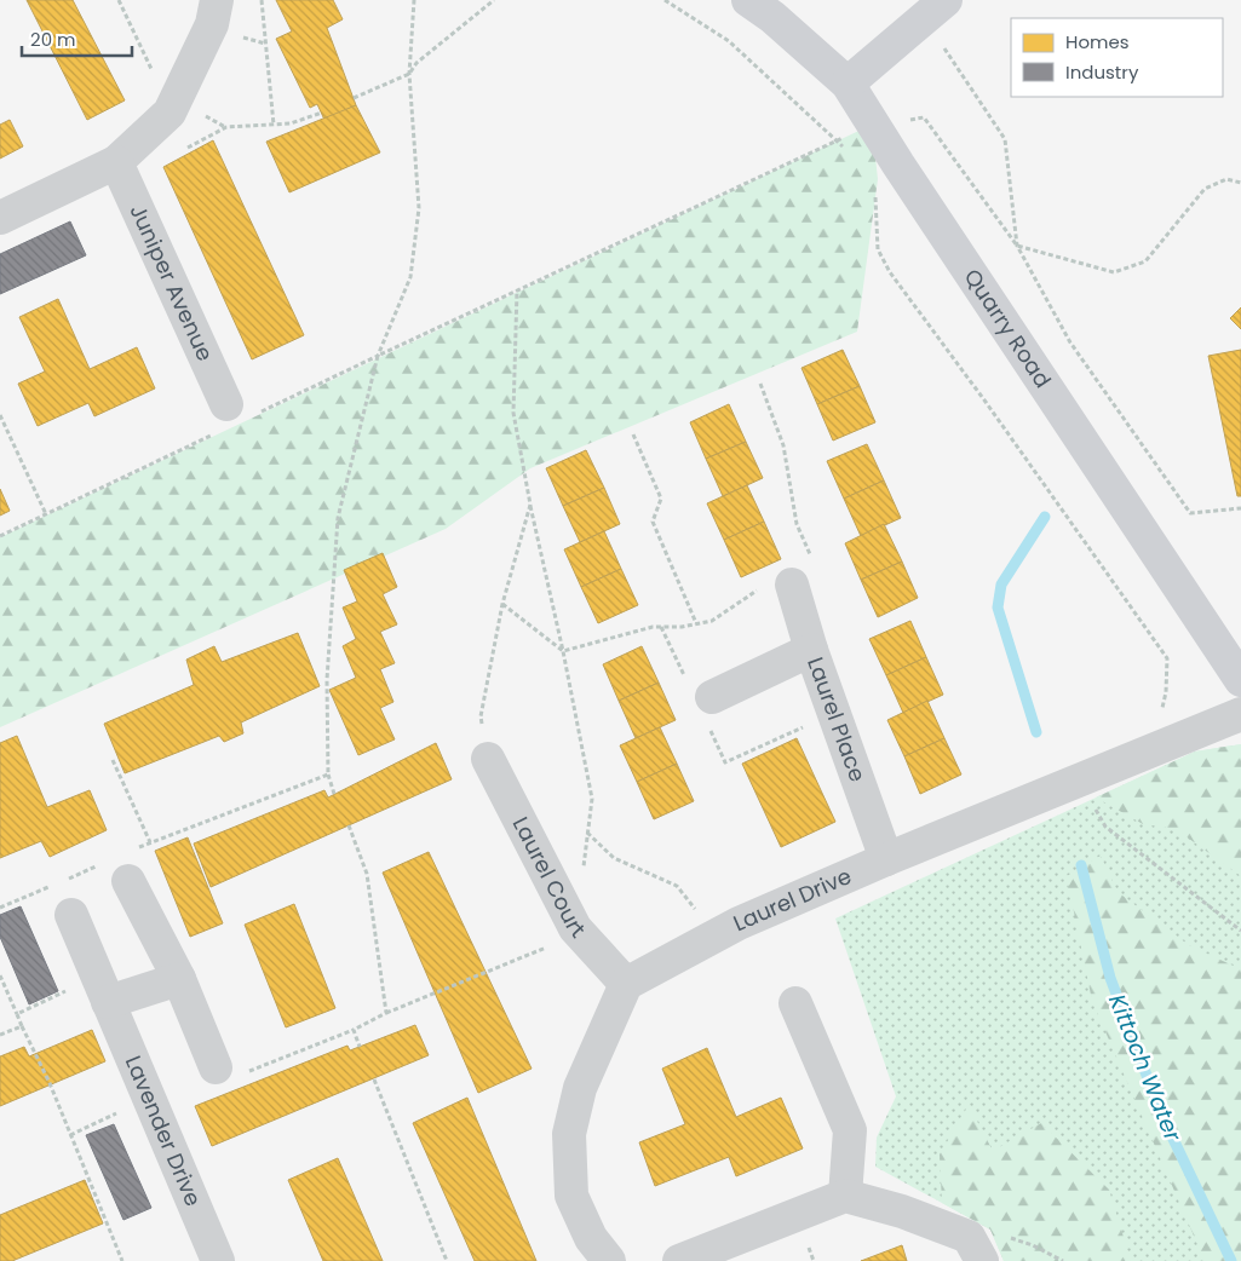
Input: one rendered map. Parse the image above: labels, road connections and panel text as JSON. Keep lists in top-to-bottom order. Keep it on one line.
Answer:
{"streets":{"street":["Juniper Avenue","Quarry Road","Laurel Place","Laurel Court","Laurel Drive","Lavender Drive"]},"crossings":[["Laurel Place","Laurel Drive"],["Laurel Court","Laurel Drive"]],"water":["Kittoch Water"],"legend":["Homes","Industry"],"scale_bar":"20 m"}
